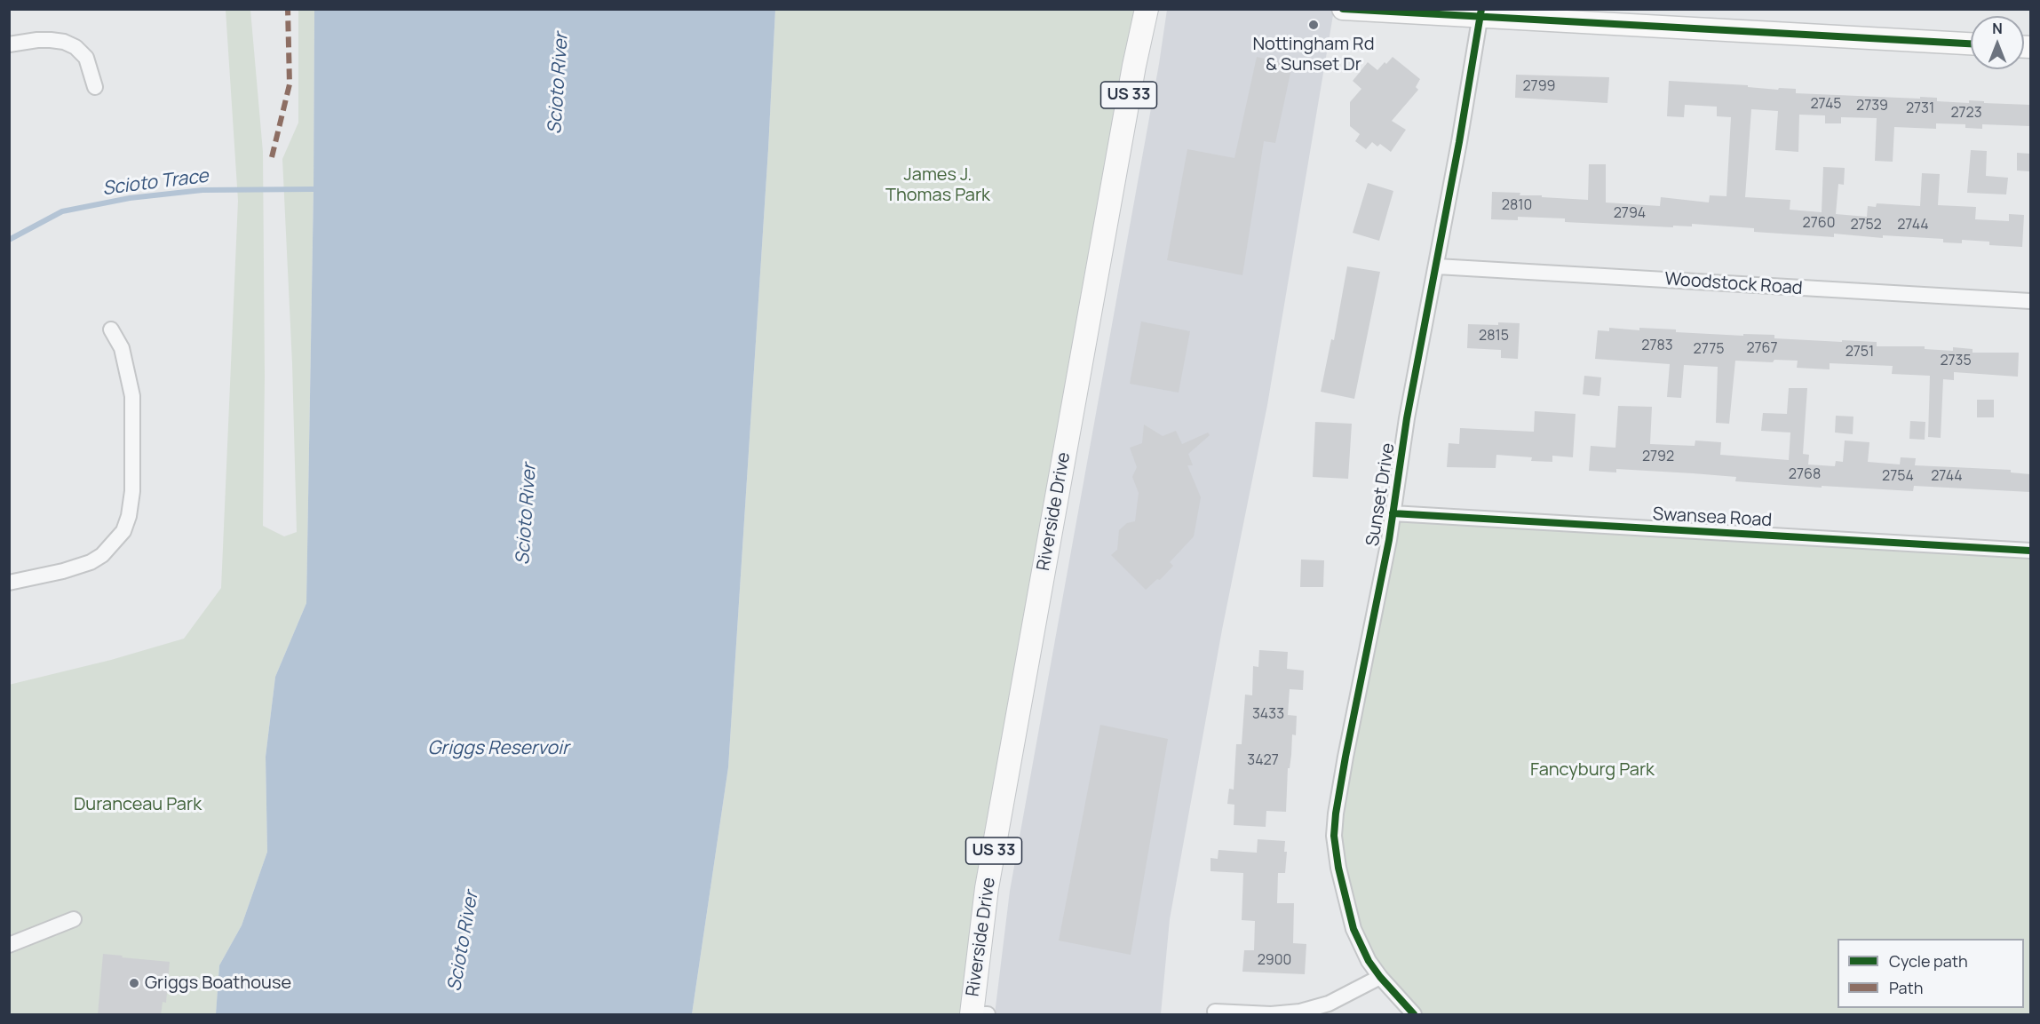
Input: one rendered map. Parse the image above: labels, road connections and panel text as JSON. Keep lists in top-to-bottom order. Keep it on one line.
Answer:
{"streets":{"main road":["US 33","Riverside Drive"],"street":["Woodstock Road","Sunset Drive","Swansea Road"]},"crossings":[["Woodstock Road","Sunset Drive"],["Sunset Drive","Swansea Road"]],"water":["Scioto River","Scioto Trace","Griggs Reservoir"],"parks":["James J. Thomas Park","Fancyburg Park","Duranceau Park"],"places":["Nottingham Rd & Sunset Dr","Griggs Boathouse"],"house_numbers":["2799","2745","2739","2731","2723","2810","2794","2760","2752","2744","2815","2783","2767","2775","2751","2735","2792","2768","2754","2744","3433","3427","2900"],"legend":["Cycle path","Path"],"north":"top"}
